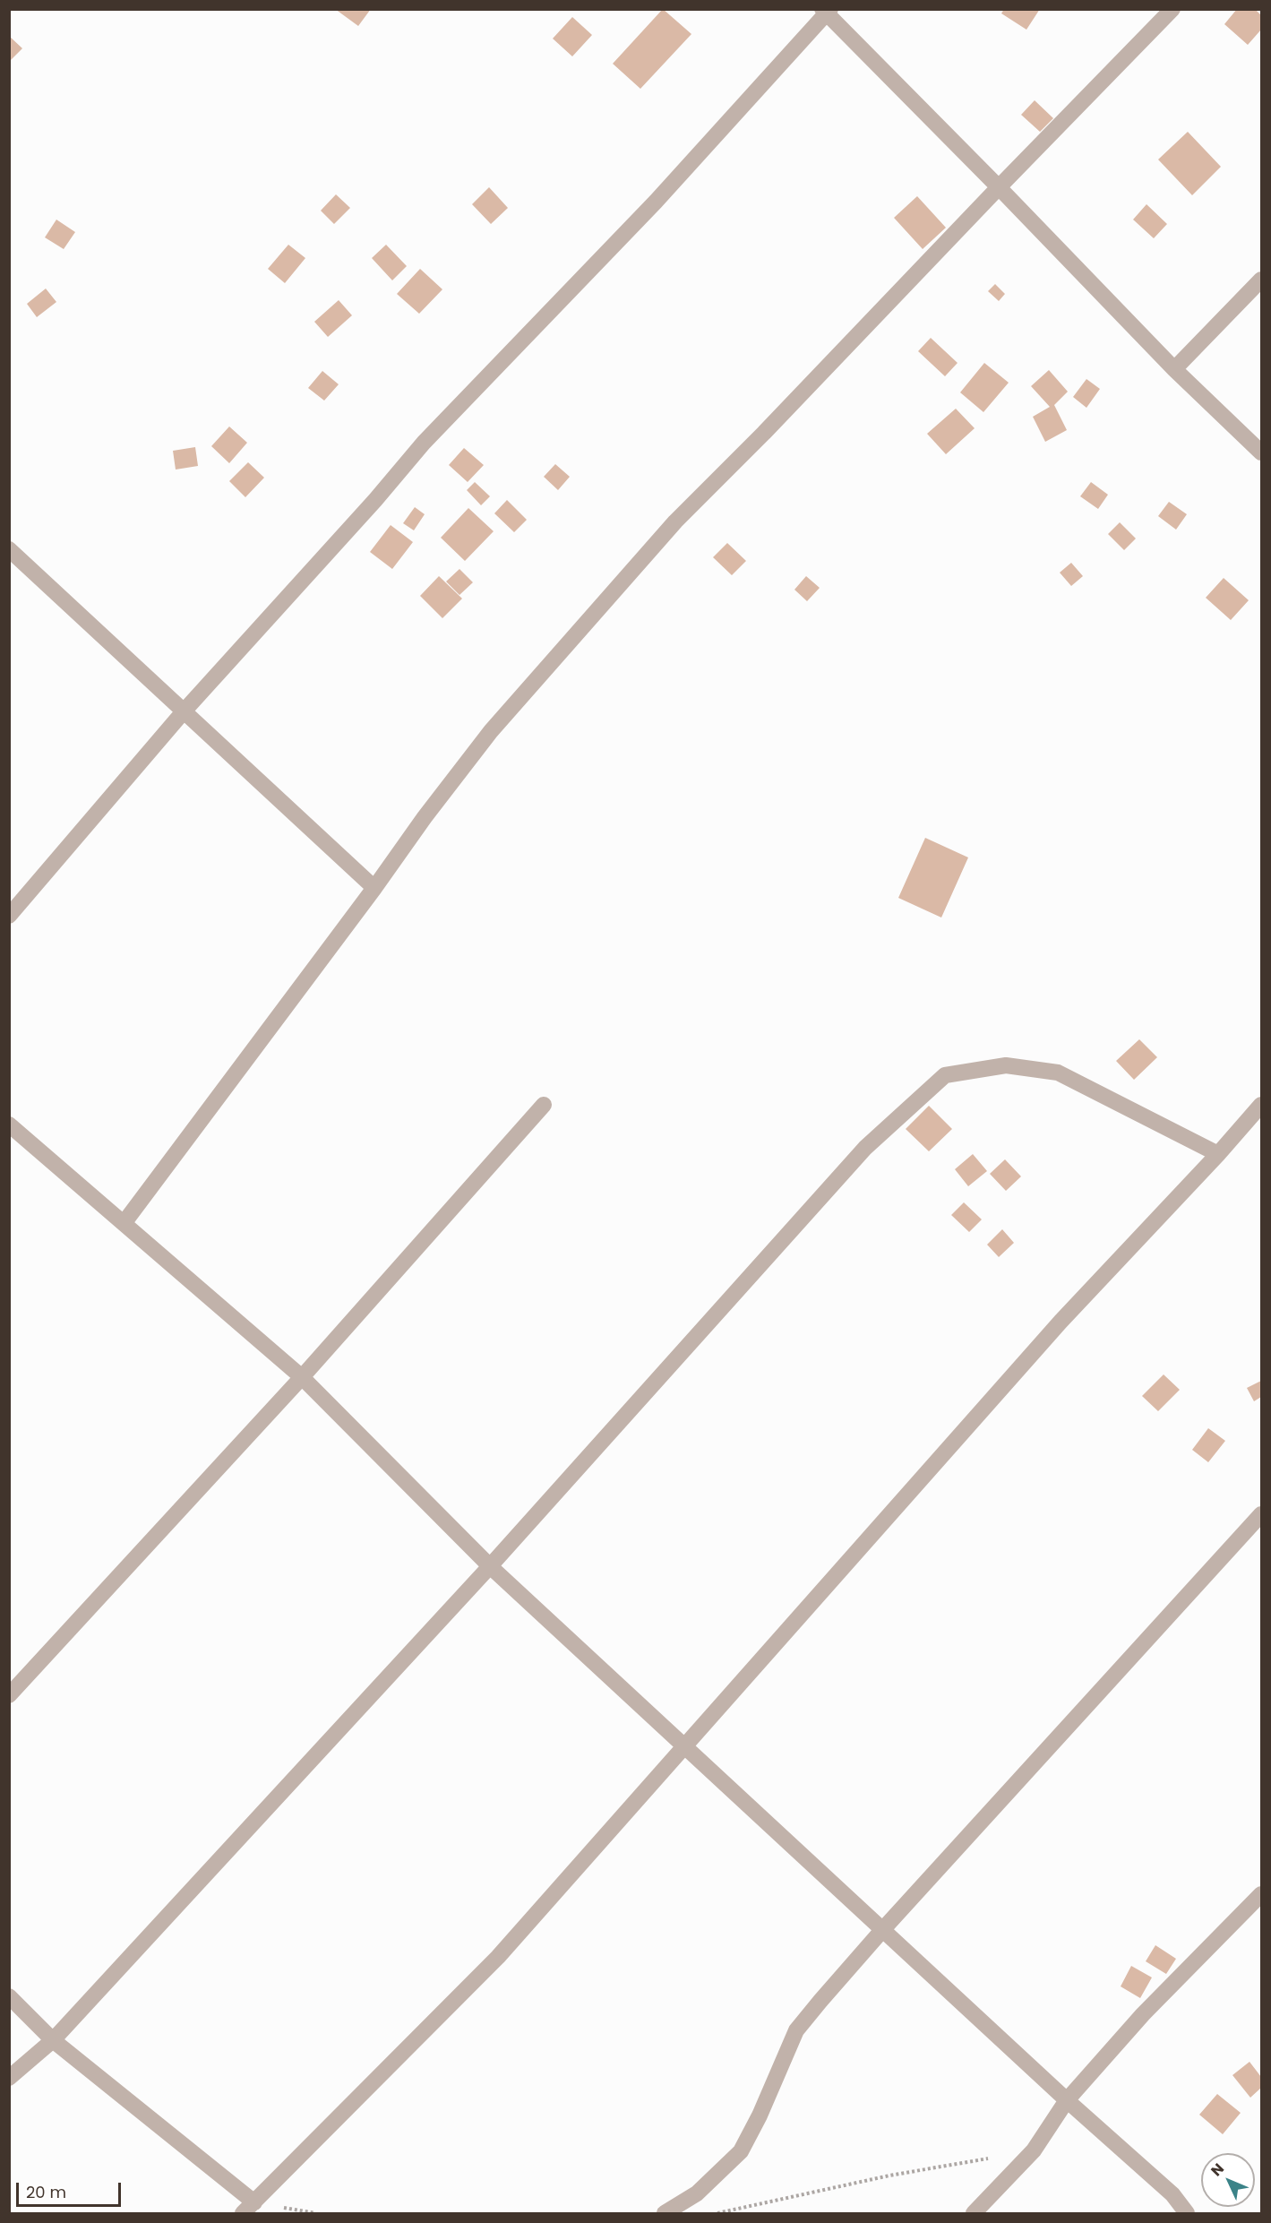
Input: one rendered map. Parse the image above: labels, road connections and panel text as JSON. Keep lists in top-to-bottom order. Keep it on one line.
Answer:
{"scale_bar":"20 m","north":"top left"}
